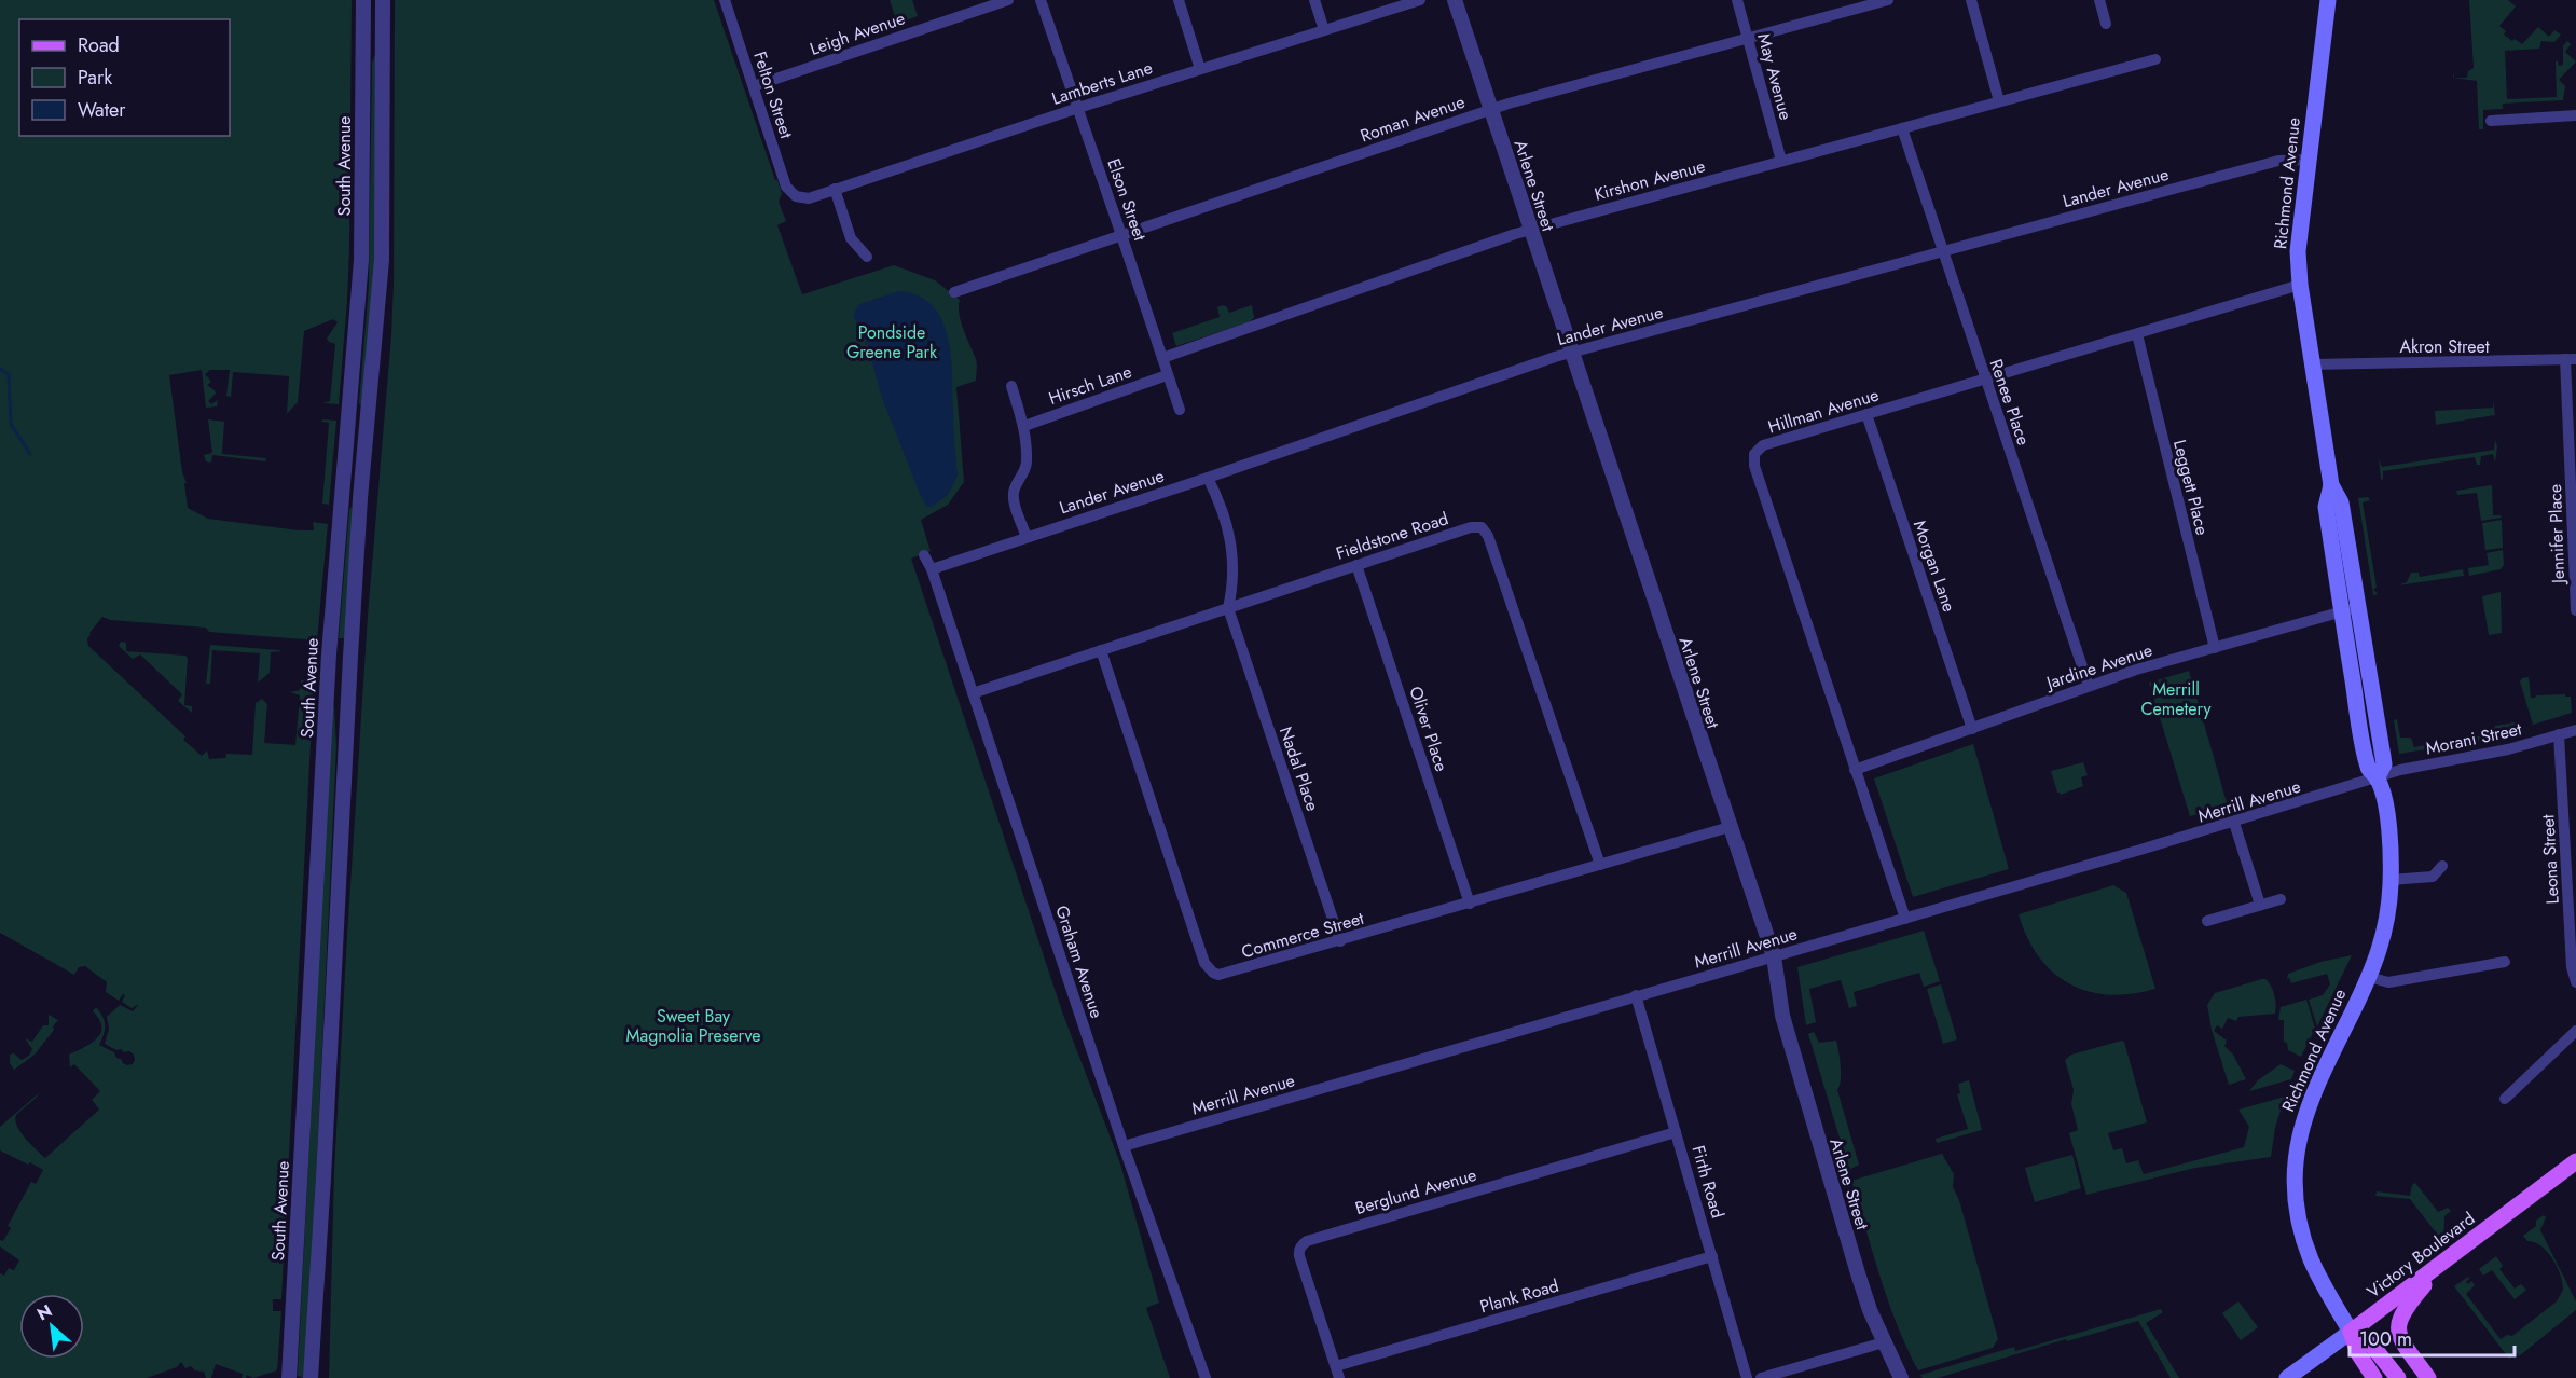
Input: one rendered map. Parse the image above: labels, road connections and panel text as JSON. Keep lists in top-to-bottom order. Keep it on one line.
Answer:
{"streets":{"main road":["Richmond Avenue","Victory Boulevard"],"street":["Leigh Avenue","May Avenue","Lamberts Lane","Felton Street","Roman Avenue","South Avenue","Kirshon Avenue","Arlene Street","Lander Avenue","Elson Street","Akron Street","Hirsch Lane","Renee Place","Hillman Avenue","Leggett Place","Jennifer Place","Fieldstone Road","Morgan Lane","Jardine Avenue","Oliver Place","Morani Street","Nadal Place","Merrill Avenue","Leona Street","Commerce Street","Graham Avenue","Firth Road","Berglund Avenue","Plank Road"]},"crossings":[["Leigh Avenue","Felton Street"],["May Avenue","Roman Avenue"],["May Avenue","Kirshon Avenue"],["Lamberts Lane","Felton Street"],["Lamberts Lane","Elson Street"],["Roman Avenue","Arlene Street"],["Roman Avenue","Elson Street"],["Kirshon Avenue","Arlene Street"],["Kirshon Avenue","Elson Street"],["Kirshon Avenue","Renee Place"],["Richmond Avenue","Lander Avenue"],["Richmond Avenue","Akron Street"],["Richmond Avenue","Hillman Avenue"],["Richmond Avenue","Jardine Avenue"],["Richmond Avenue","Morani Street"],["Richmond Avenue","Merrill Avenue"],["Richmond Avenue","Victory Boulevard"],["Arlene Street","Lander Avenue"],["Arlene Street","Merrill Avenue"],["Arlene Street","Commerce Street"],["Lander Avenue","Renee Place"],["Lander Avenue","Graham Avenue"],["Elson Street","Hirsch Lane"],["Akron Street","Jennifer Place"],["Renee Place","Hillman Avenue"],["Renee Place","Jardine Avenue"],["Hillman Avenue","Leggett Place"],["Hillman Avenue","Morgan Lane"],["Hillman Avenue","Jardine Avenue"],["Hillman Avenue","Merrill Avenue"],["Leggett Place","Jardine Avenue"],["Fieldstone Road","Oliver Place"],["Fieldstone Road","Nadal Place"],["Fieldstone Road","Commerce Street"],["Fieldstone Road","Graham Avenue"],["Morgan Lane","Jardine Avenue"],["Oliver Place","Commerce Street"],["Morani Street","Merrill Avenue"],["Morani Street","Leona Street"],["Nadal Place","Commerce Street"],["Merrill Avenue","Graham Avenue"],["Merrill Avenue","Firth Road"],["Firth Road","Berglund Avenue"],["Firth Road","Plank Road"],["Berglund Avenue","Plank Road"]],"parks":["Pondside Greene Park","Merrill Cemetery","Sweet Bay Magnolia Preserve"],"legend":["Road","Park","Water"],"scale_bar":"100 m","north":"top left"}
